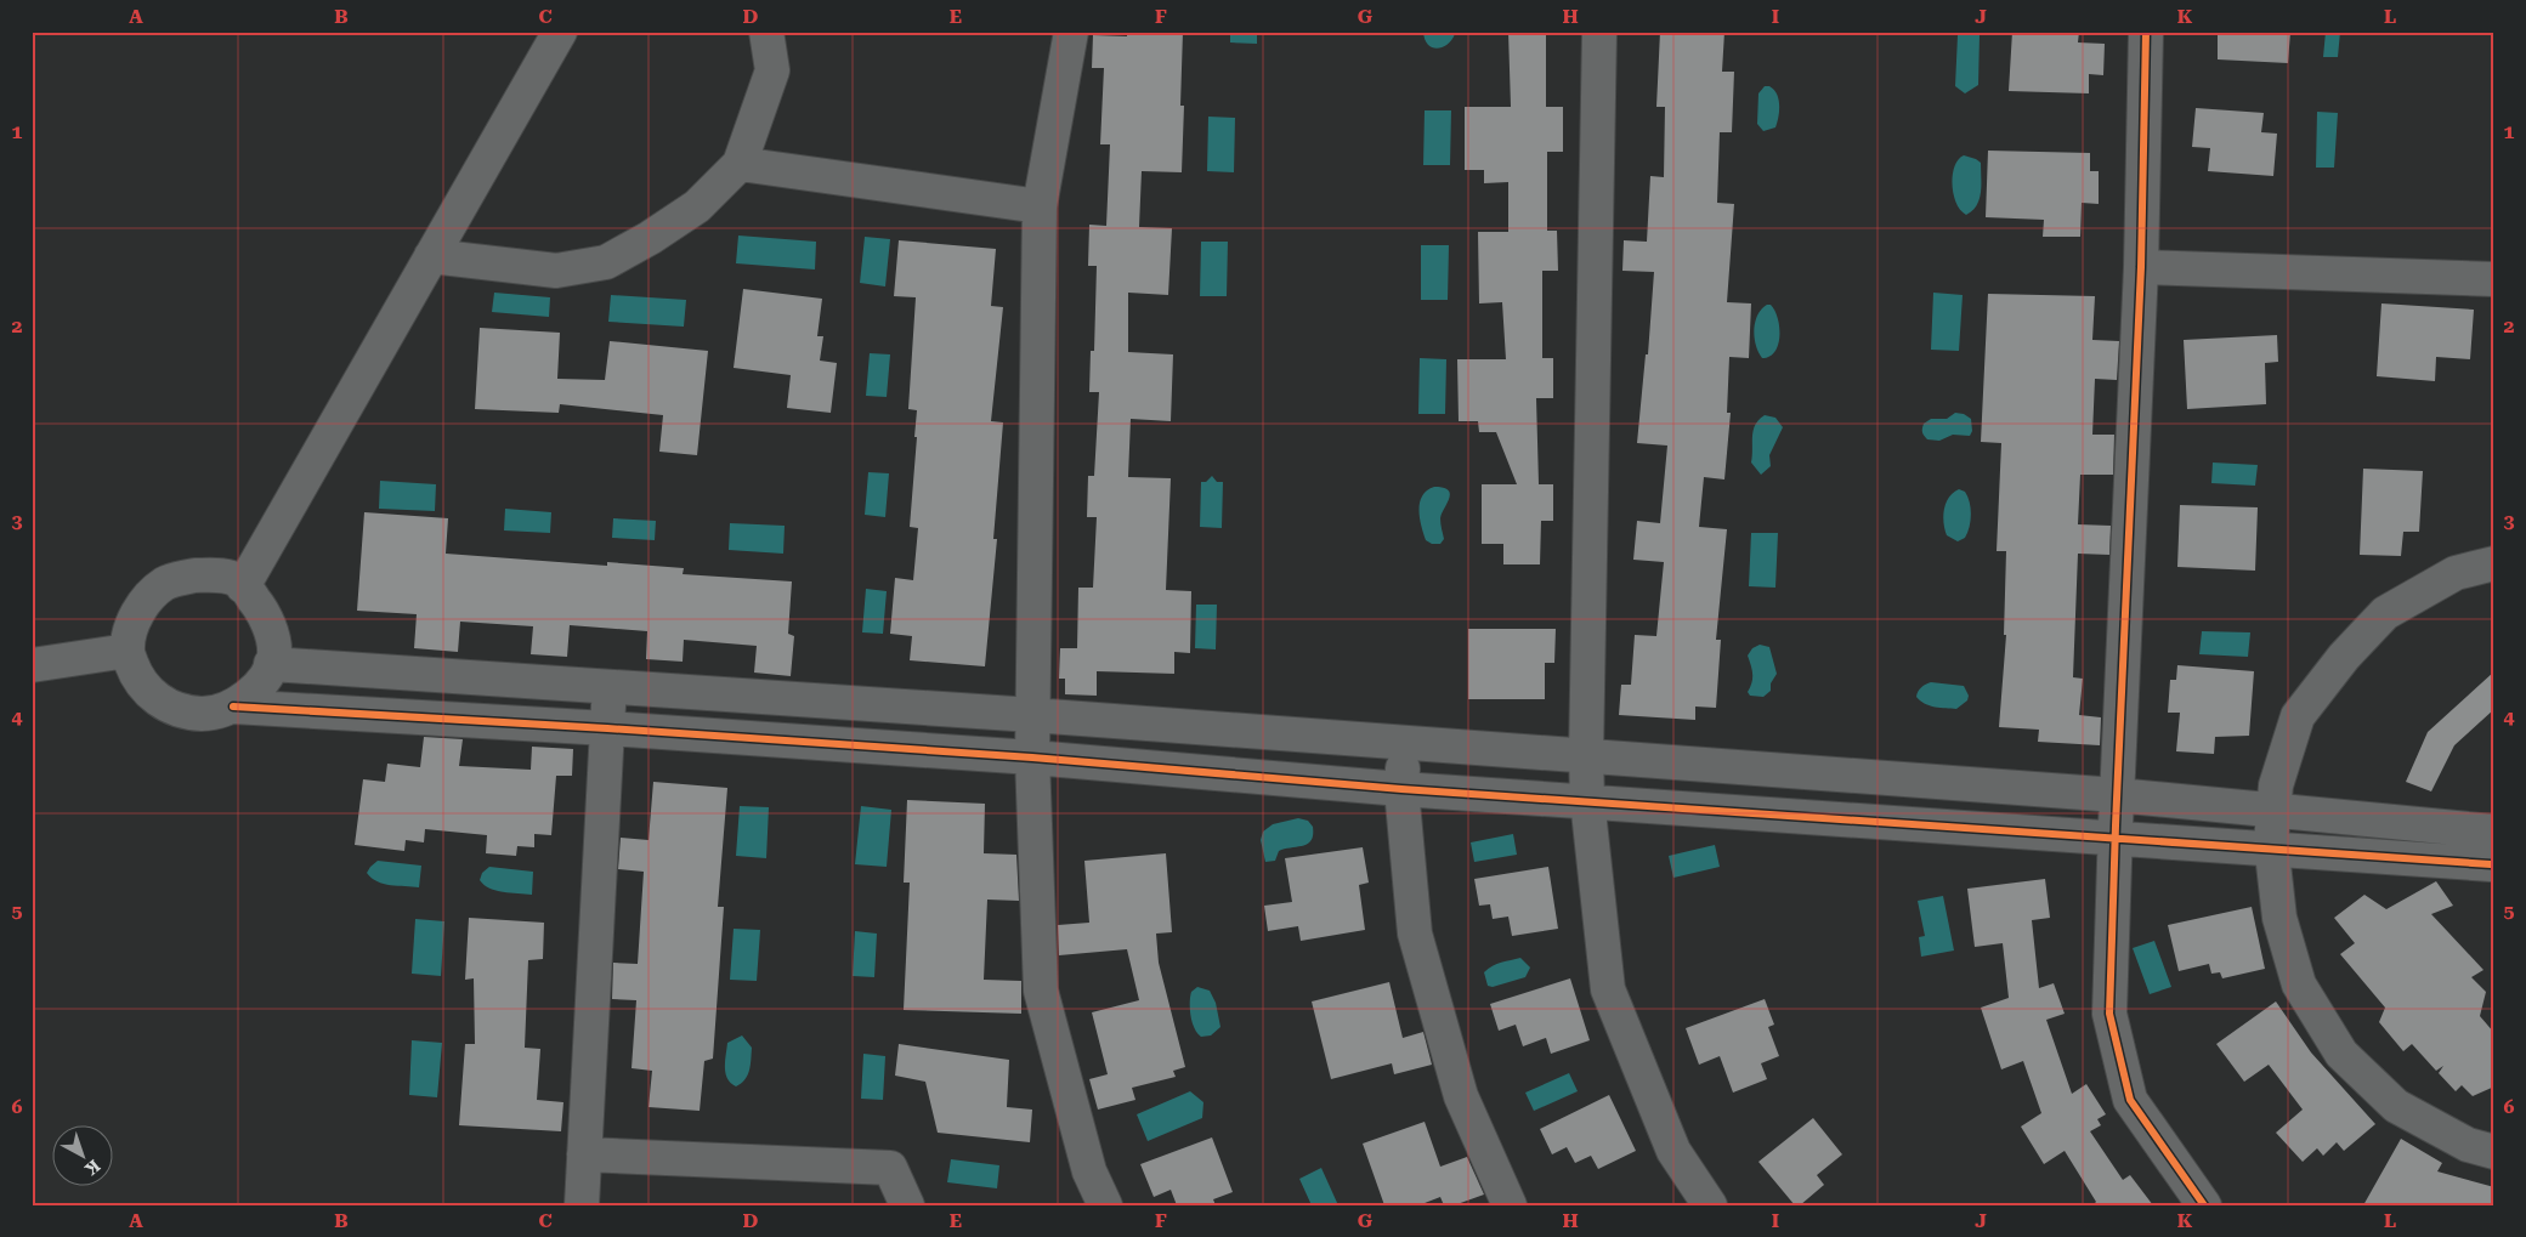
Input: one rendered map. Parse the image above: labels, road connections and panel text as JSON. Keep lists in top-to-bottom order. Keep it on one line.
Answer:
{"north":"bottom right","grid":{"columns":["A","B","C","D","E","F","G","H","I","J","K","L"],"rows":["1","2","3","4","5","6"]}}
